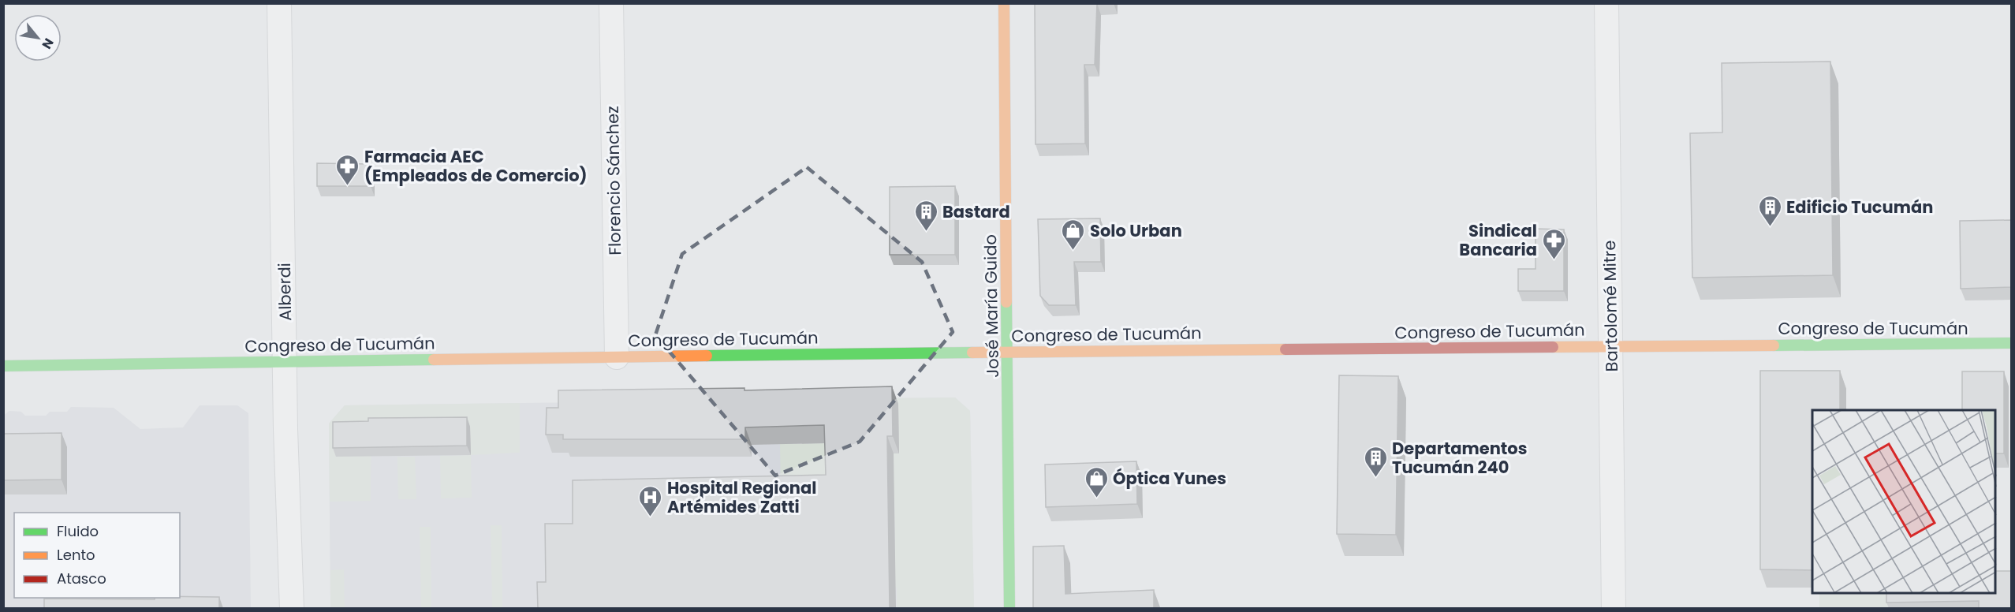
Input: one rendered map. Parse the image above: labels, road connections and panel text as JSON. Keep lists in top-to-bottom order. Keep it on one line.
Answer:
{"streets":{"street":["Florencio Sánchez","Alberdi","José María Guido","Bartolomé Mitre","Congreso de Tucumán"]},"crossings":[["Florencio Sánchez","Congreso de Tucumán"],["Alberdi","Congreso de Tucumán"],["José María Guido","Congreso de Tucumán"],["Bartolomé Mitre","Congreso de Tucumán"]],"places":{"pharmacy":["Farmacia AEC (Empleados de Comercio)","Sindical Bancaria"],"building":["Edificio Tucumán","Bastard","Departamentos Tucumán 240"],"shop":["Solo Urban","Óptica Yunes"],"hospital":["Hospital Regional Artémides Zatti"]},"legend":["Fluido","Lento","Atasco"],"north":"bottom right"}
